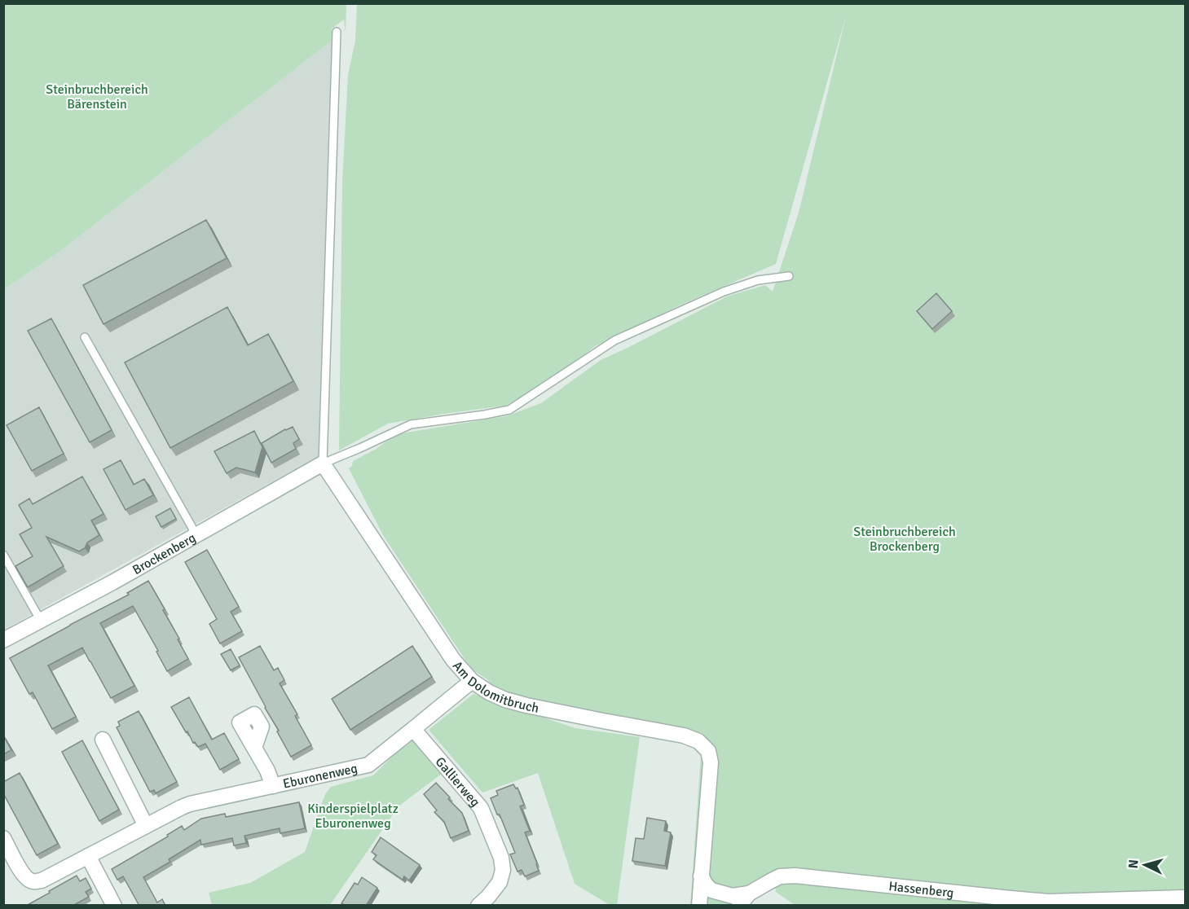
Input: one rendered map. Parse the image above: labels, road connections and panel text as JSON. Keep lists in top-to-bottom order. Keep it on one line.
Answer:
{"streets":{"street":["Brockenberg","Am Dolomitbruch","Eburonenweg","Gallierweg","Hassenberg"]},"crossings":[["Brockenberg","Am Dolomitbruch"],["Eburonenweg","Gallierweg"]],"parks":["Steinbruchbereich Bärenstein","Steinbruchbereich Brockenberg","Kinderspielplatz Eburonenweg"],"north":"left"}
